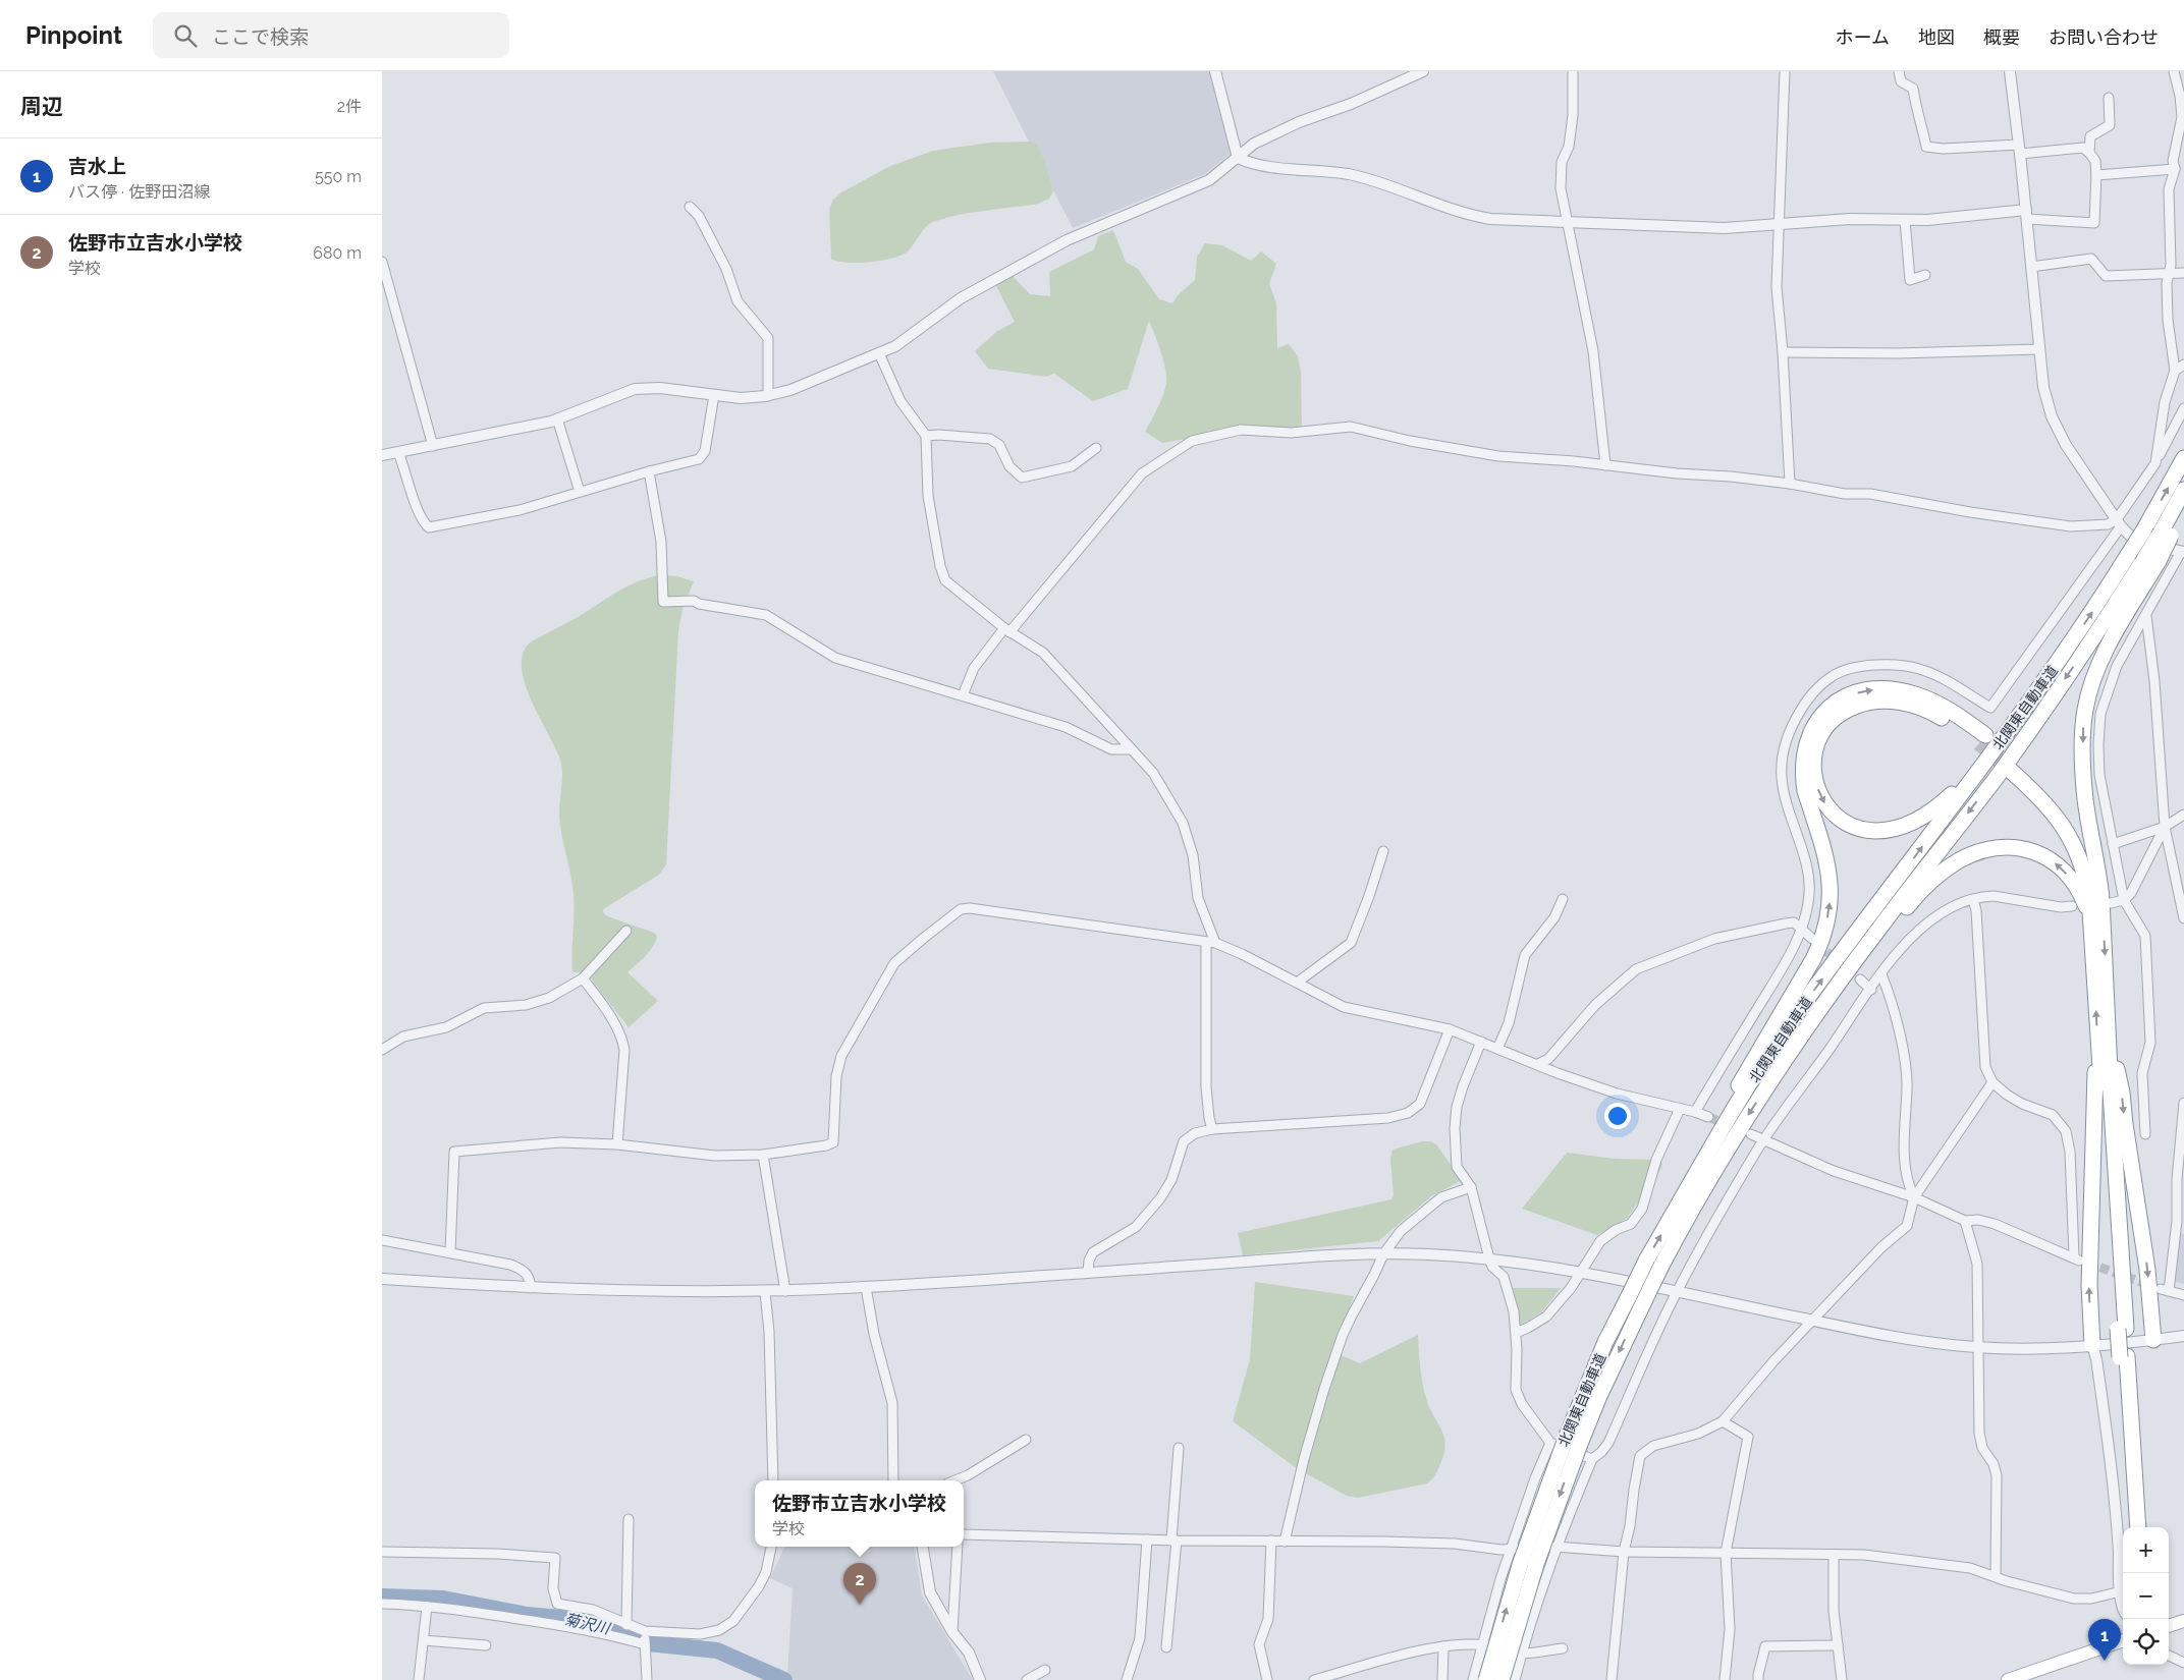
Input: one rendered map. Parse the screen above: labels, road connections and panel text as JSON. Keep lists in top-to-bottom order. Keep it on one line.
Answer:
{"streets":{"highway":["北関東自動車道"]},"water":["菊沢川"],"page":{"header":"Pinpoint","search":"ここで検索","nav":["ホーム","地図","概要","お問い合わせ"],"heading":["周辺","2件"],"list":[{"mark":"1","name":"吉水上","note":"バス停 · 佐野田沼線","value":"550 m"},{"mark":"2","name":"佐野市立吉水小学校","note":"学校","value":"680 m"}],"popup":["佐野市立吉水小学校","学校"],"map_buttons":["+","−"],"pins":["2","1"]}}
